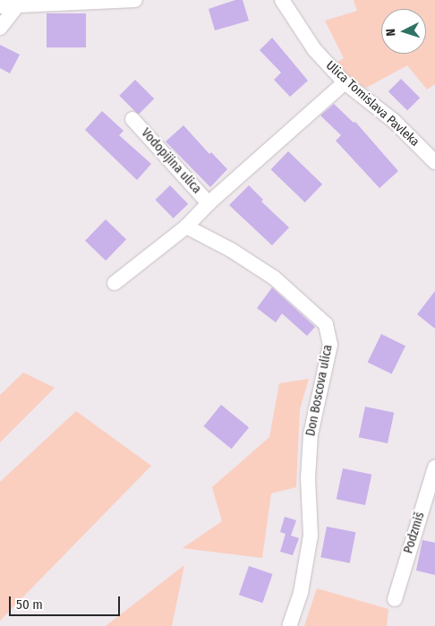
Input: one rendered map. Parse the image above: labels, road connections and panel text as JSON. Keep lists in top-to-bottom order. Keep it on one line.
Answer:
{"streets":{"street":["Ulica Tomislava Pavleka","Vodopijina ulica","Don Boscova ulica","Podzmiš"]},"scale_bar":"50 m","north":"left"}
